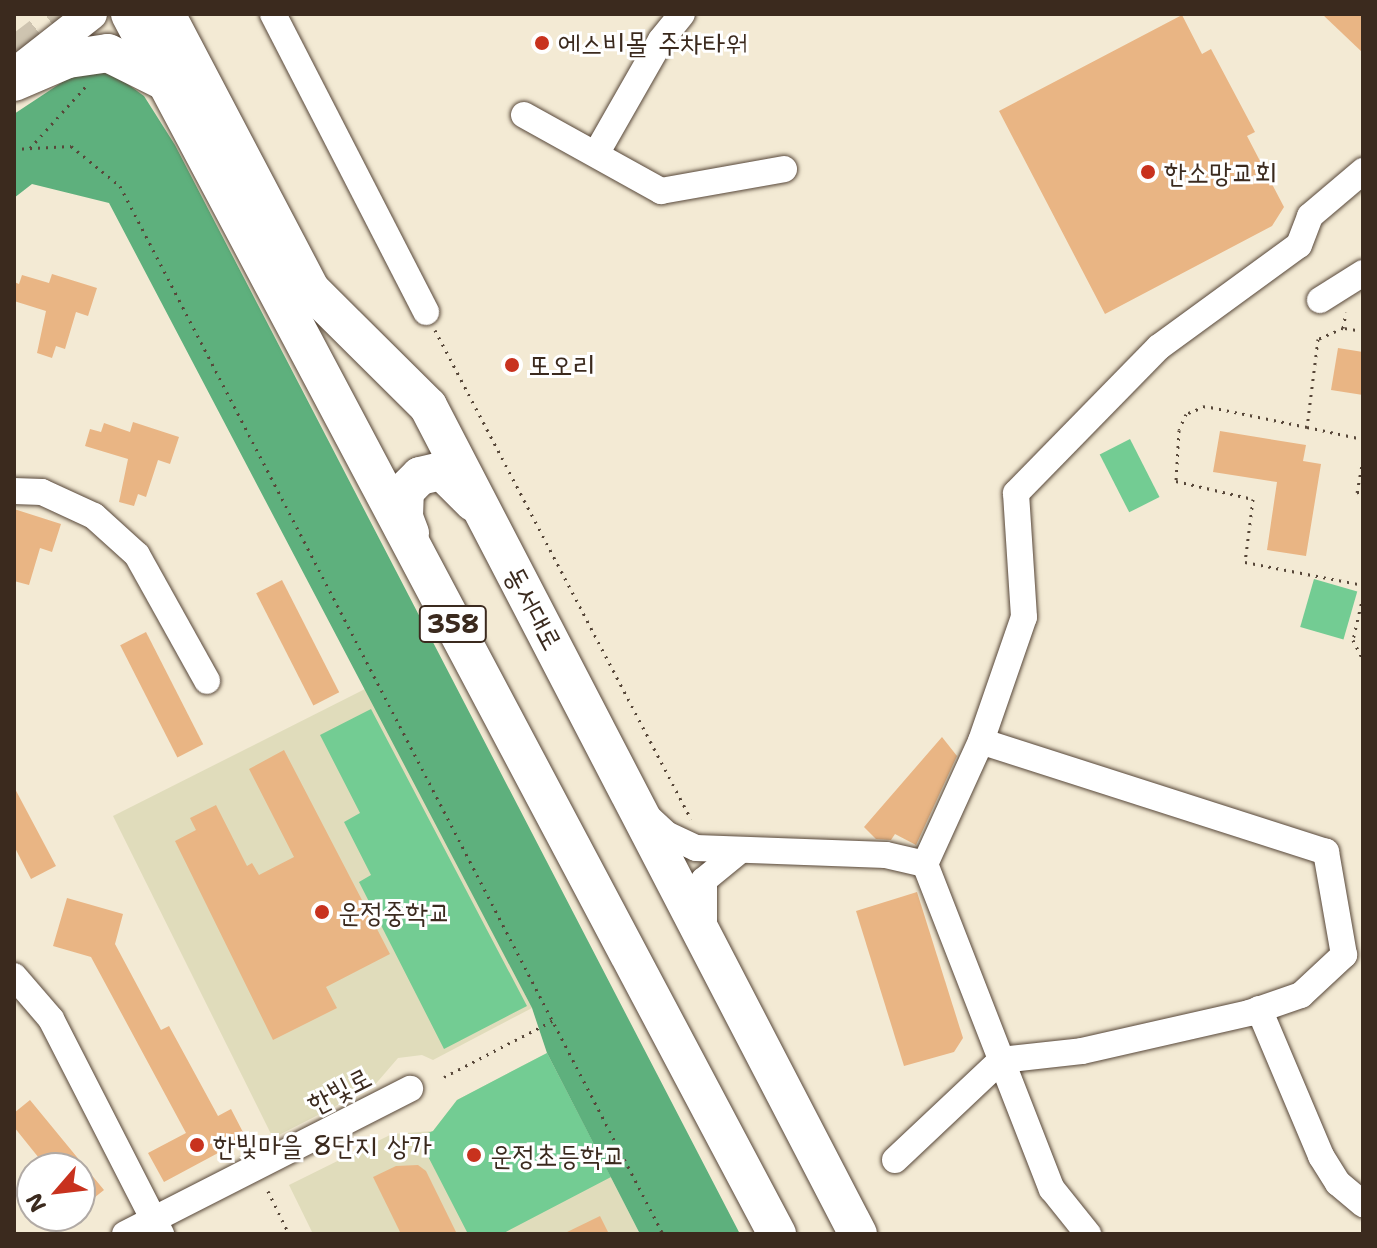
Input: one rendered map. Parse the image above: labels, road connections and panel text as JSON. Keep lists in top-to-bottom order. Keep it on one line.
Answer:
{"streets":{"highway":["동서대로","358"],"street":["한빛로"]},"places":["에스비몰 주차타워","한소망교회","또오리","운정중학교","한빛마을 8단지 상가","운정초등학교"],"north":"bottom left"}
